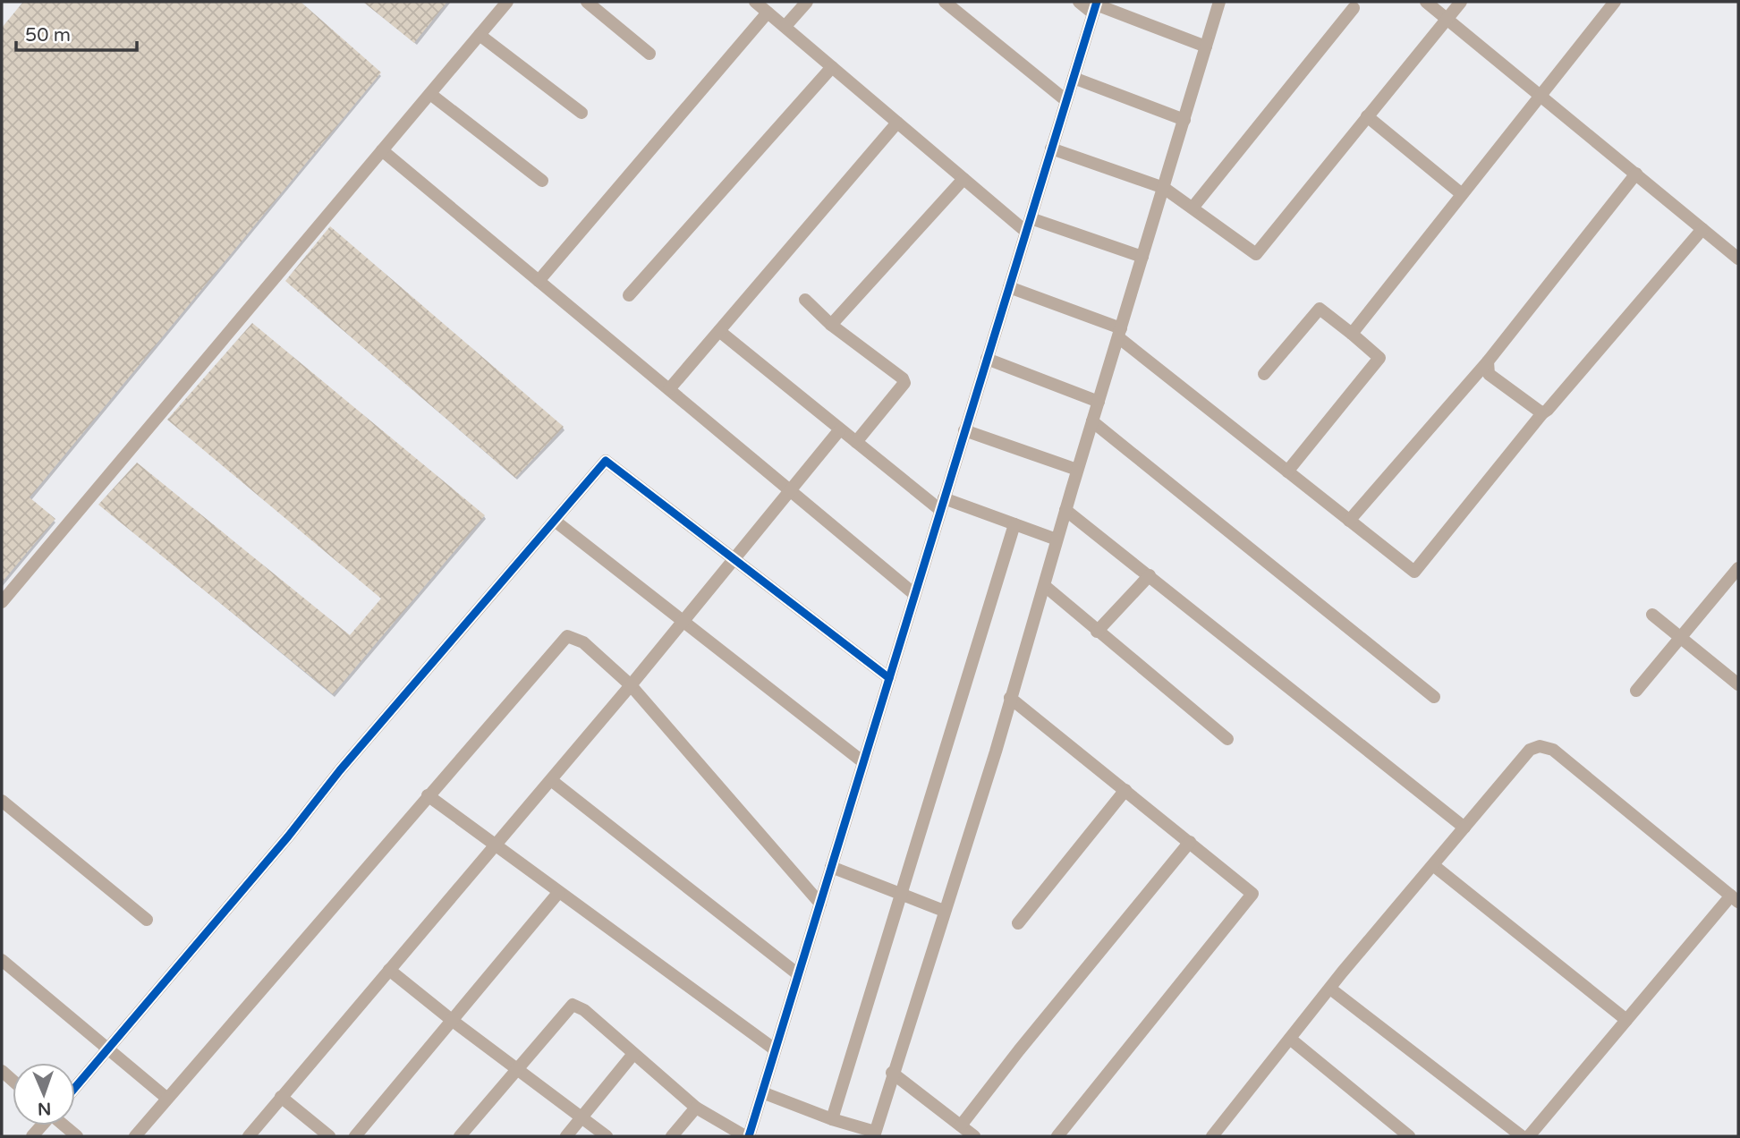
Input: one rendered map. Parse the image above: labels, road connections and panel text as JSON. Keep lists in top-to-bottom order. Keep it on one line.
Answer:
{"scale_bar":"50 m","north":"bottom"}
